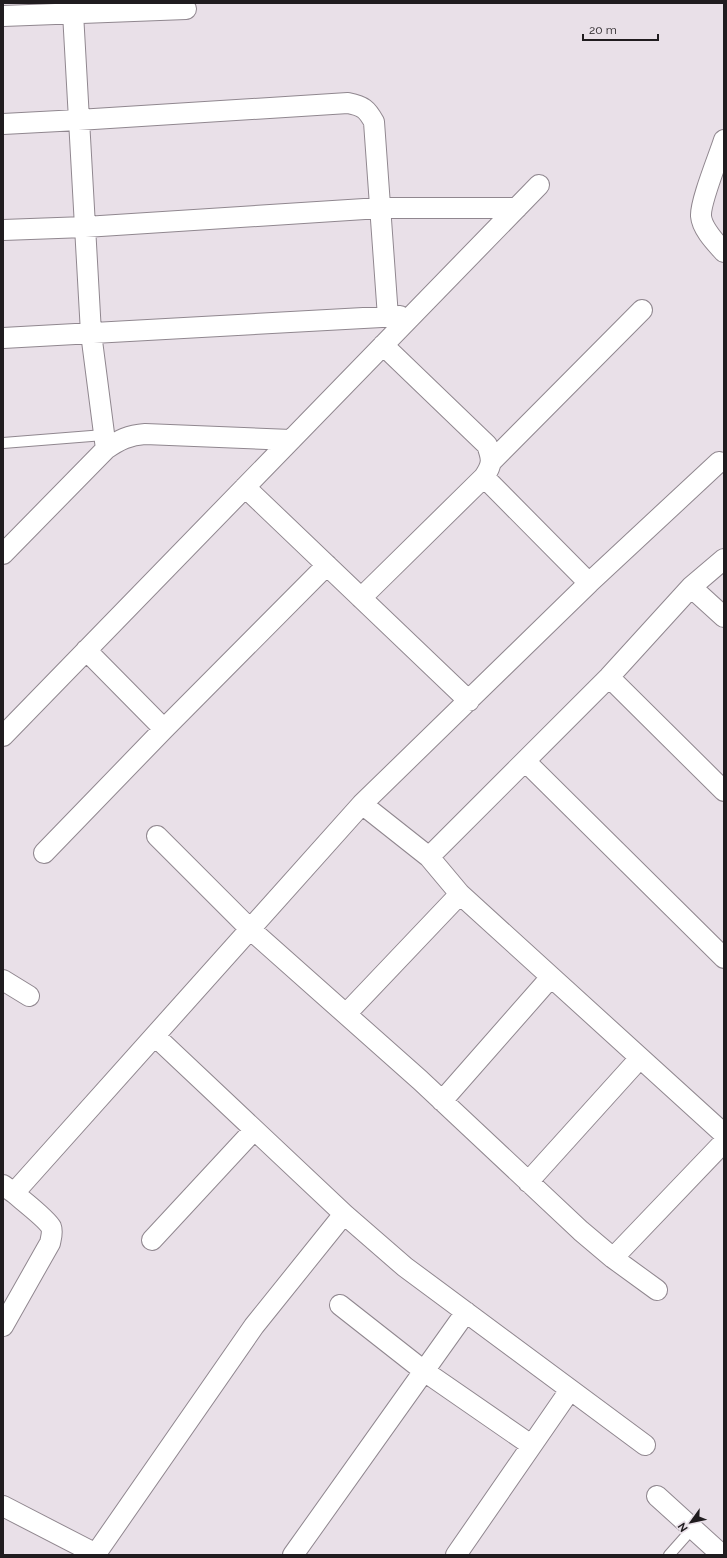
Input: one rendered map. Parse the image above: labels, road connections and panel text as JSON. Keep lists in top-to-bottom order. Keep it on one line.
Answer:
{"scale_bar":"20 m","north":"bottom left"}
